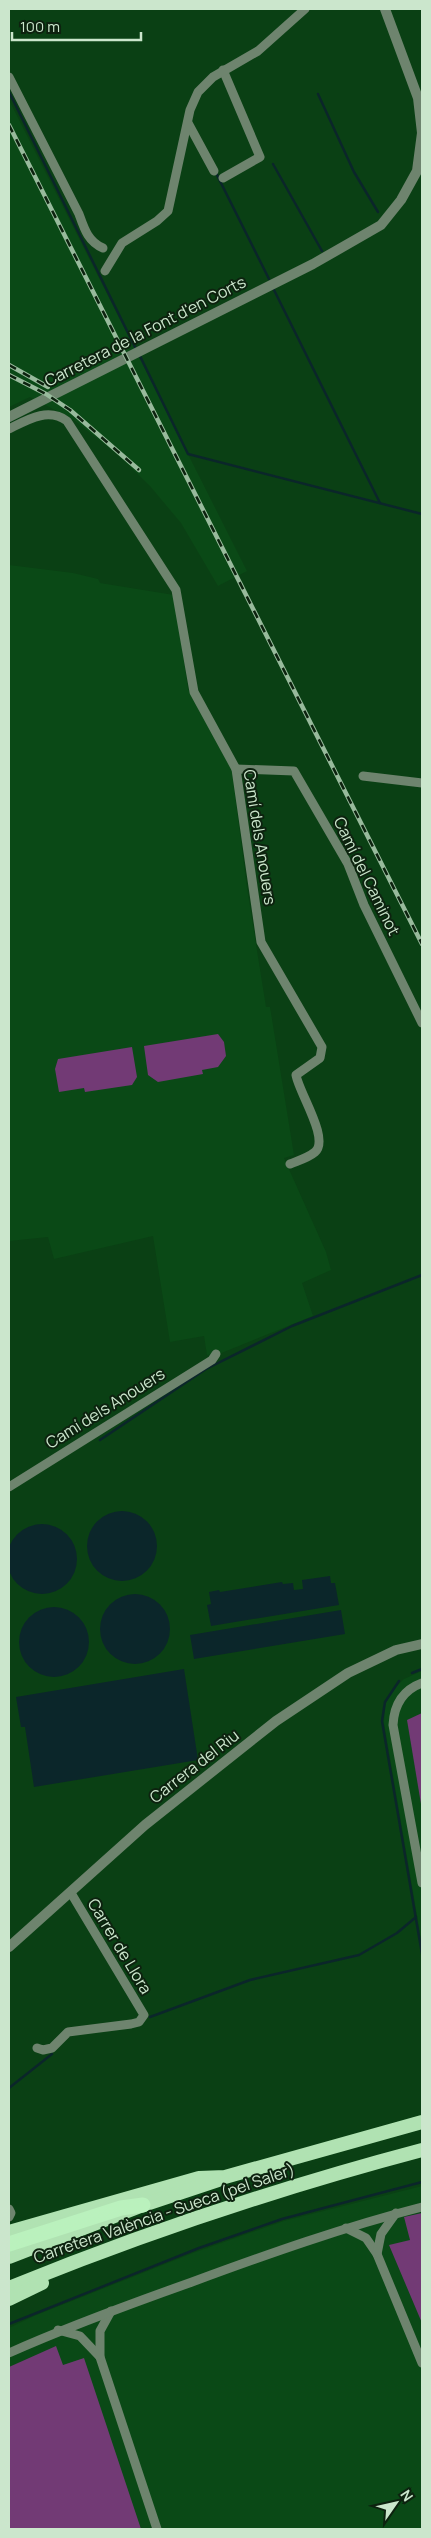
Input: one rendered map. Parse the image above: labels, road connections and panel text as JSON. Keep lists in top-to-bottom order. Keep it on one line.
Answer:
{"streets":{"highway":["Carretera València - Sueca (pel Saler)"],"street":["Carretera de la Font d'en Corts","Camí dels Anouers","Camí del Caminot","Carrera del Riu","Carrer de Llora"]},"crossings":[["Camí dels Anouers","Camí del Caminot"],["Carrera del Riu","Carrer de Llora"]],"scale_bar":"100 m","north":"top right"}
